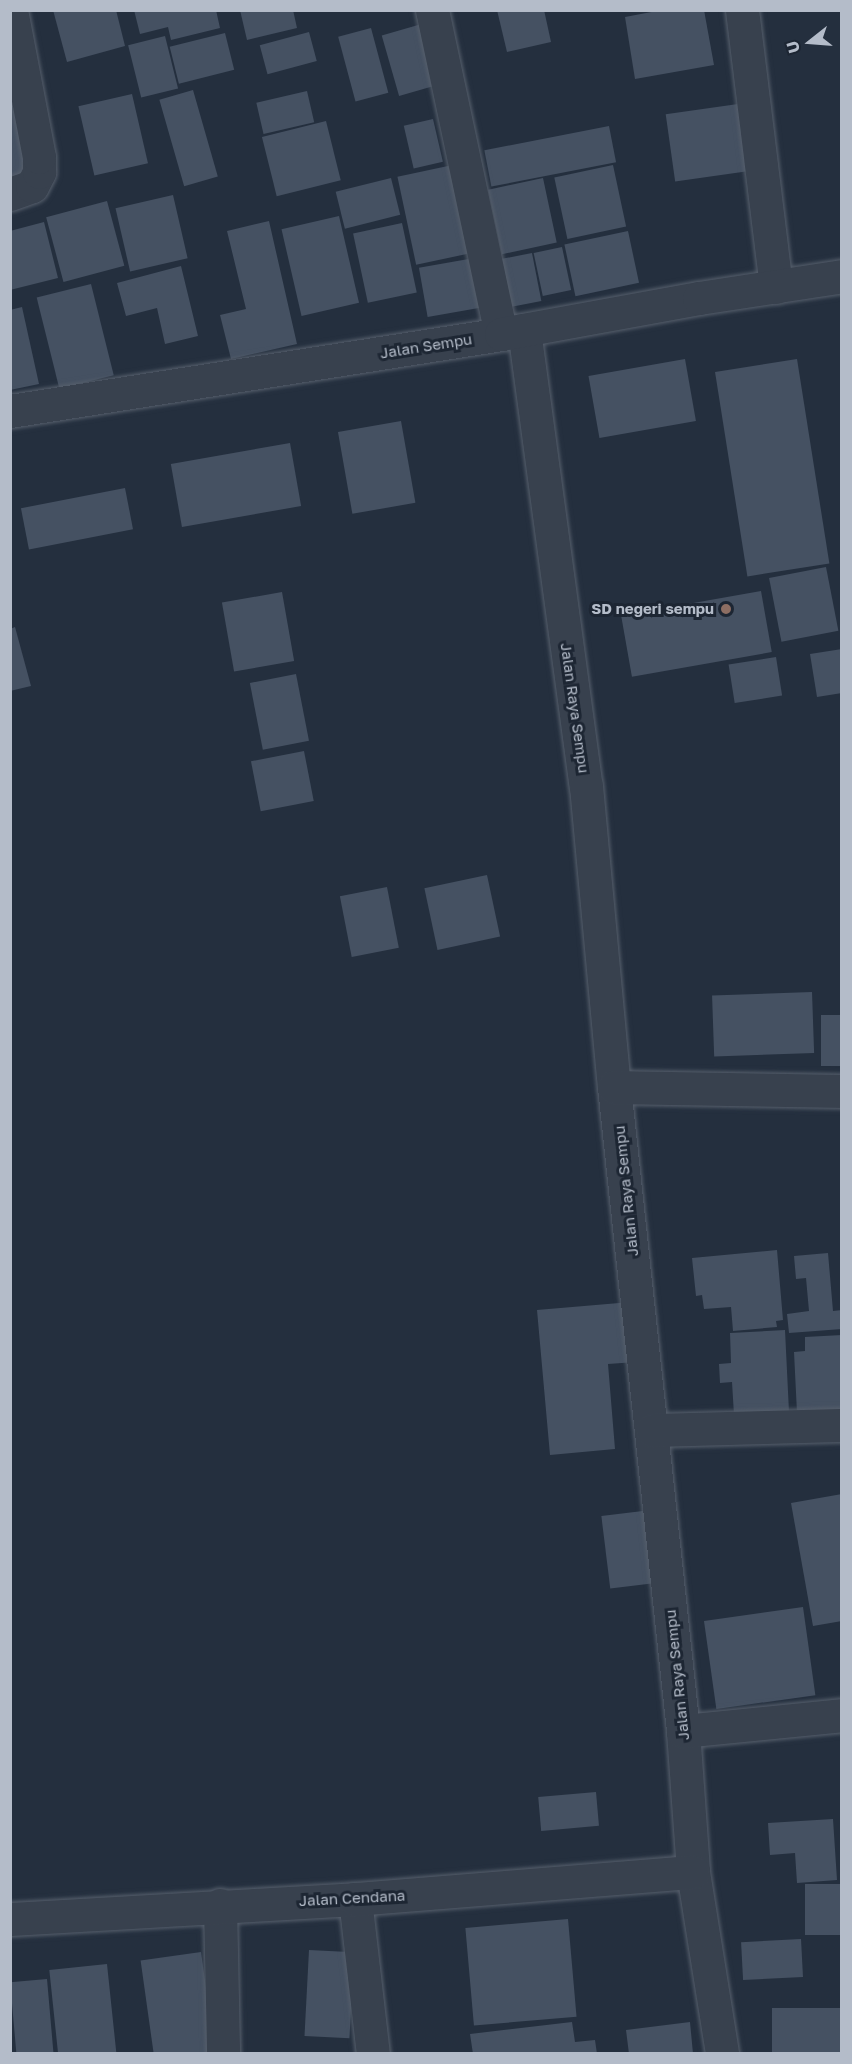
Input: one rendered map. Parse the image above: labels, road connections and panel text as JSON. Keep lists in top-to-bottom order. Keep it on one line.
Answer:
{"streets":{"street":["Jalan Sempu","Jalan Raya Sempu","Jalan Cendana"]},"crossings":[["Jalan Sempu","Jalan Raya Sempu"],["Jalan Raya Sempu","Jalan Cendana"]],"places":["SD negeri sempu"],"north":"left"}
